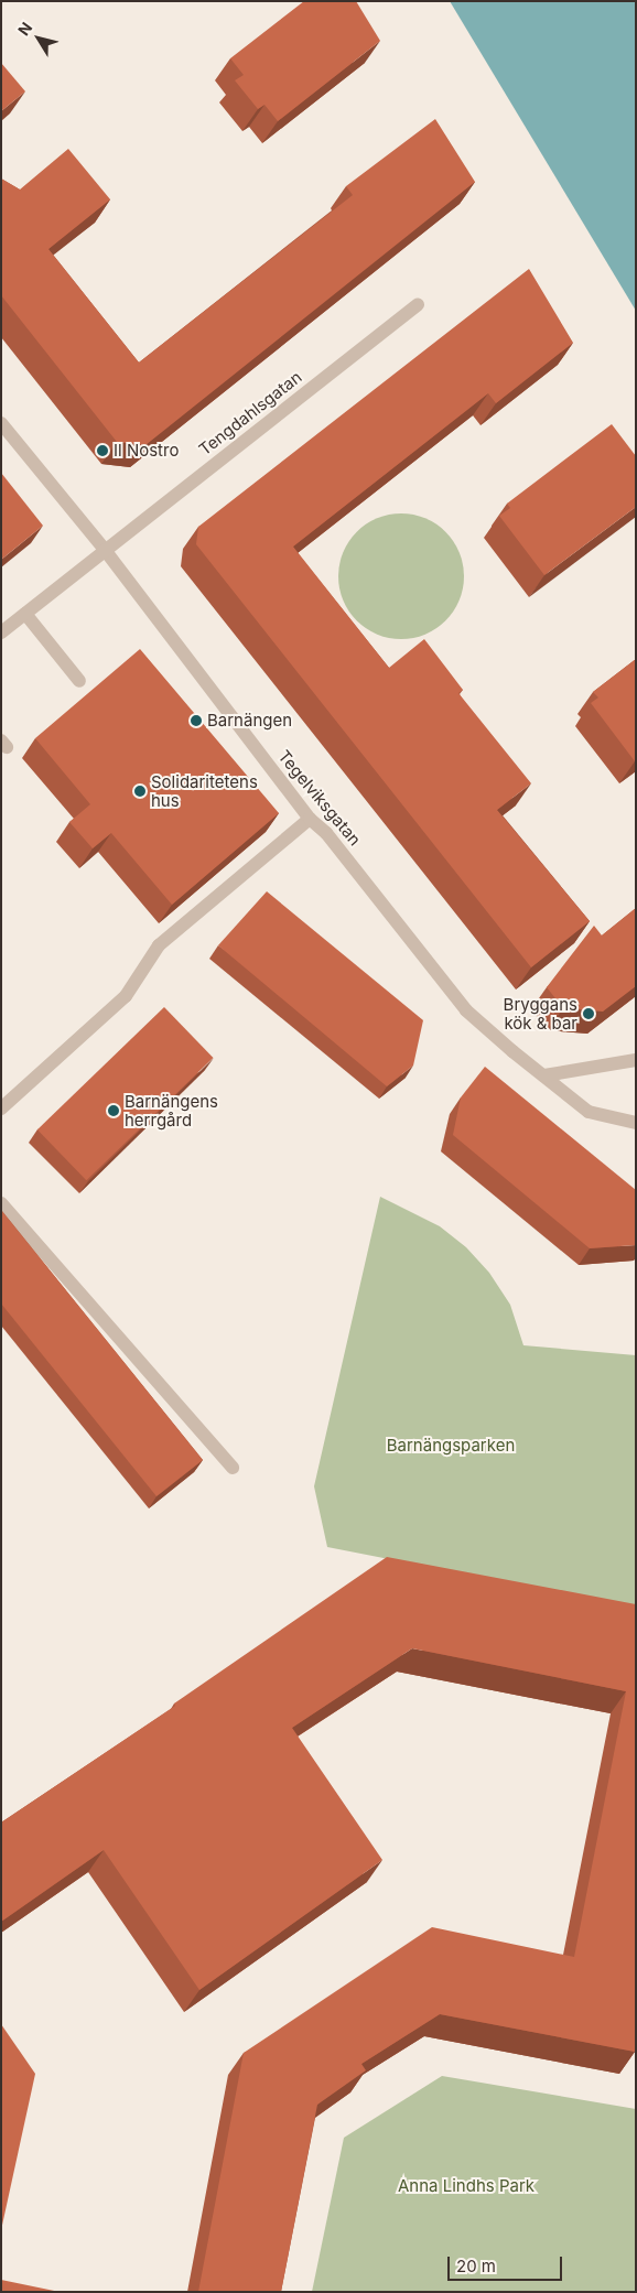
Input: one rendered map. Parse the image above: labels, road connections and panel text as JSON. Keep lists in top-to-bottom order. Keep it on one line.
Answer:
{"streets":{"street":["Tengdahlsgatan","Tegelviksgatan"]},"crossings":[["Tengdahlsgatan","Tegelviksgatan"]],"parks":["Barnängsparken","Anna Lindhs Park"],"places":["Il Nostro","Barnängen","Solidaritetens hus","Bryggans kök & bar","Barnängens herrgård"],"scale_bar":"20 m","north":"top left"}
